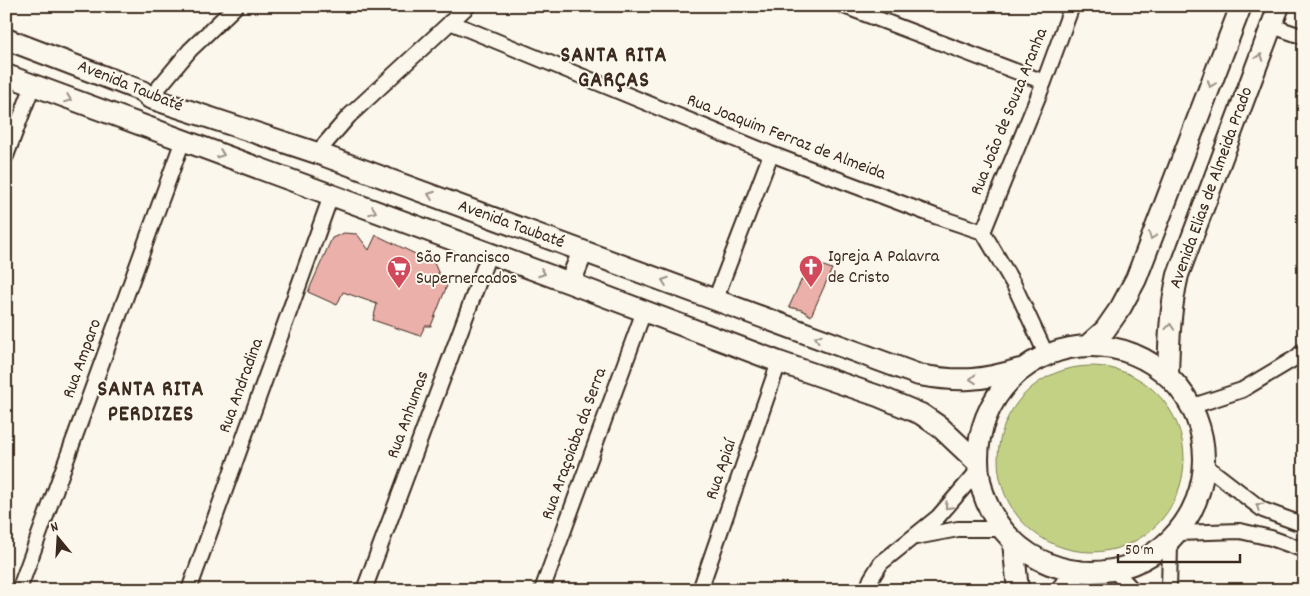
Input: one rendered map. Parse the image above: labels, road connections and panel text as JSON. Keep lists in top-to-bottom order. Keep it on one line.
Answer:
{"streets":{"street":["Avenida Taubaté","Rua João de Souza Aranha","Rua Joaquim Ferraz de Almeida","Avenida Elias de Almeida Prado","Rua Amparo","Rua Andradina","Rua Anhumas","Rua Araçoiaba da Serra","Rua Apiaí"]},"crossings":[["Avenida Taubaté","Rua Amparo"],["Avenida Taubaté","Rua Andradina"],["Avenida Taubaté","Rua Anhumas"],["Avenida Taubaté","Rua Araçoiaba da Serra"],["Avenida Taubaté","Rua Apiaí"],["Rua João de Souza Aranha","Rua Joaquim Ferraz de Almeida"]],"districts":["SANTA RITA GARÇAS","SANTA RITA PERDIZES"],"places":{"church":["Igreja A Palavra de Cristo"],"supermarket":["São Francisco Supernercados"]},"scale_bar":"50 m","north":"top"}
